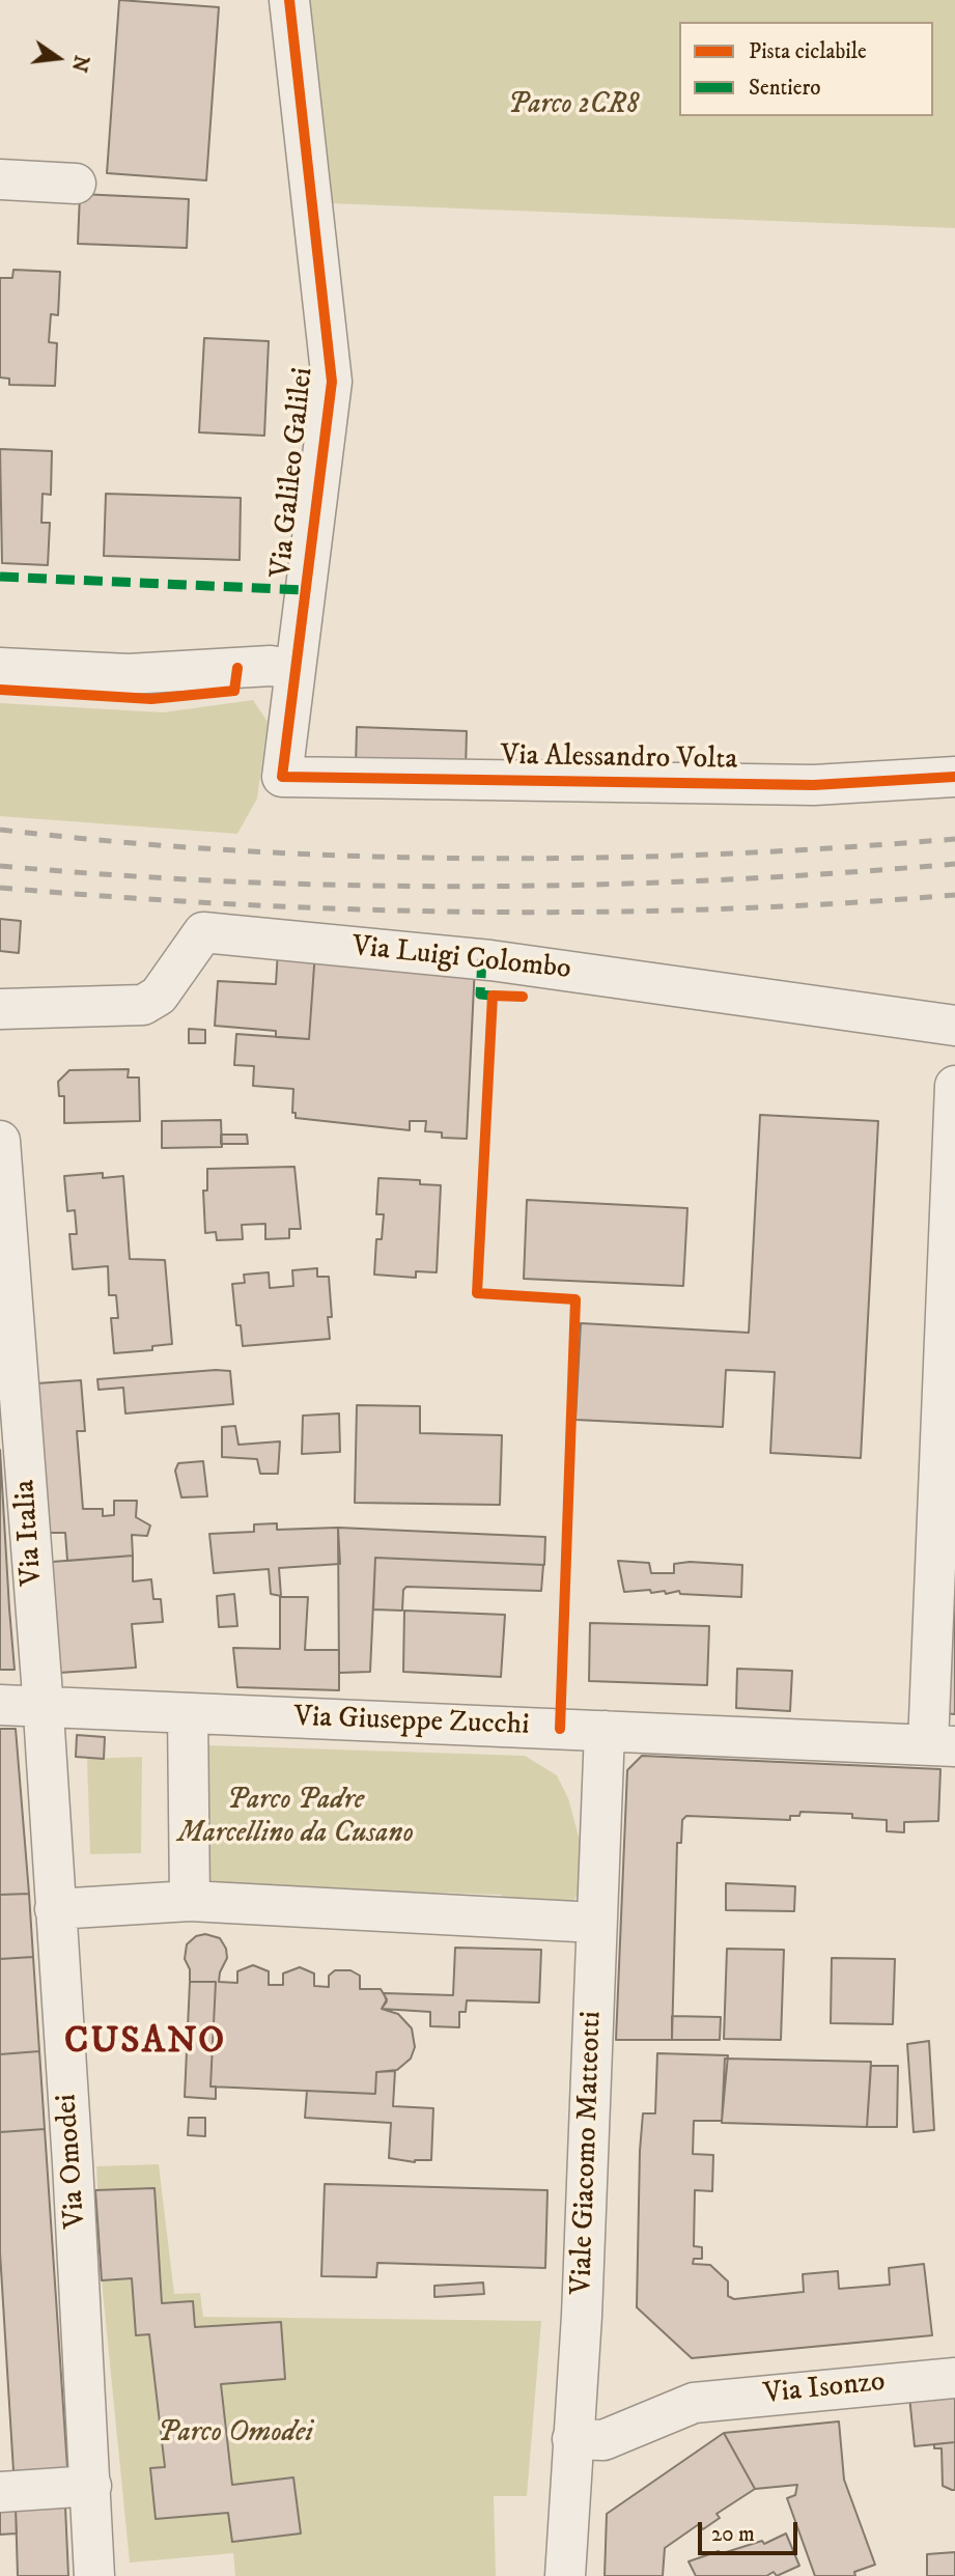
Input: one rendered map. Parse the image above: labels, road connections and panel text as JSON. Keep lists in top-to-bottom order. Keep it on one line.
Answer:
{"streets":{"street":["Via Galileo Galilei","Via Alessandro Volta","Via Luigi Colombo","Via Italia","Via Giuseppe Zucchi","Viale Giacomo Matteotti","Via Omodei","Via Isonzo"]},"crossings":[["Via Galileo Galilei","Via Alessandro Volta"],["Via Italia","Via Giuseppe Zucchi"],["Via Italia","Via Omodei"],["Via Giuseppe Zucchi","Viale Giacomo Matteotti"],["Via Giuseppe Zucchi","Via Omodei"],["Viale Giacomo Matteotti","Via Isonzo"]],"districts":["CUSANO"],"parks":["Parco 2CR8","Parco Padre Marcellino da Cusano","Parco Omodei"],"legend":["Pista ciclabile","Sentiero"],"scale_bar":"20 m","north":"right"}
